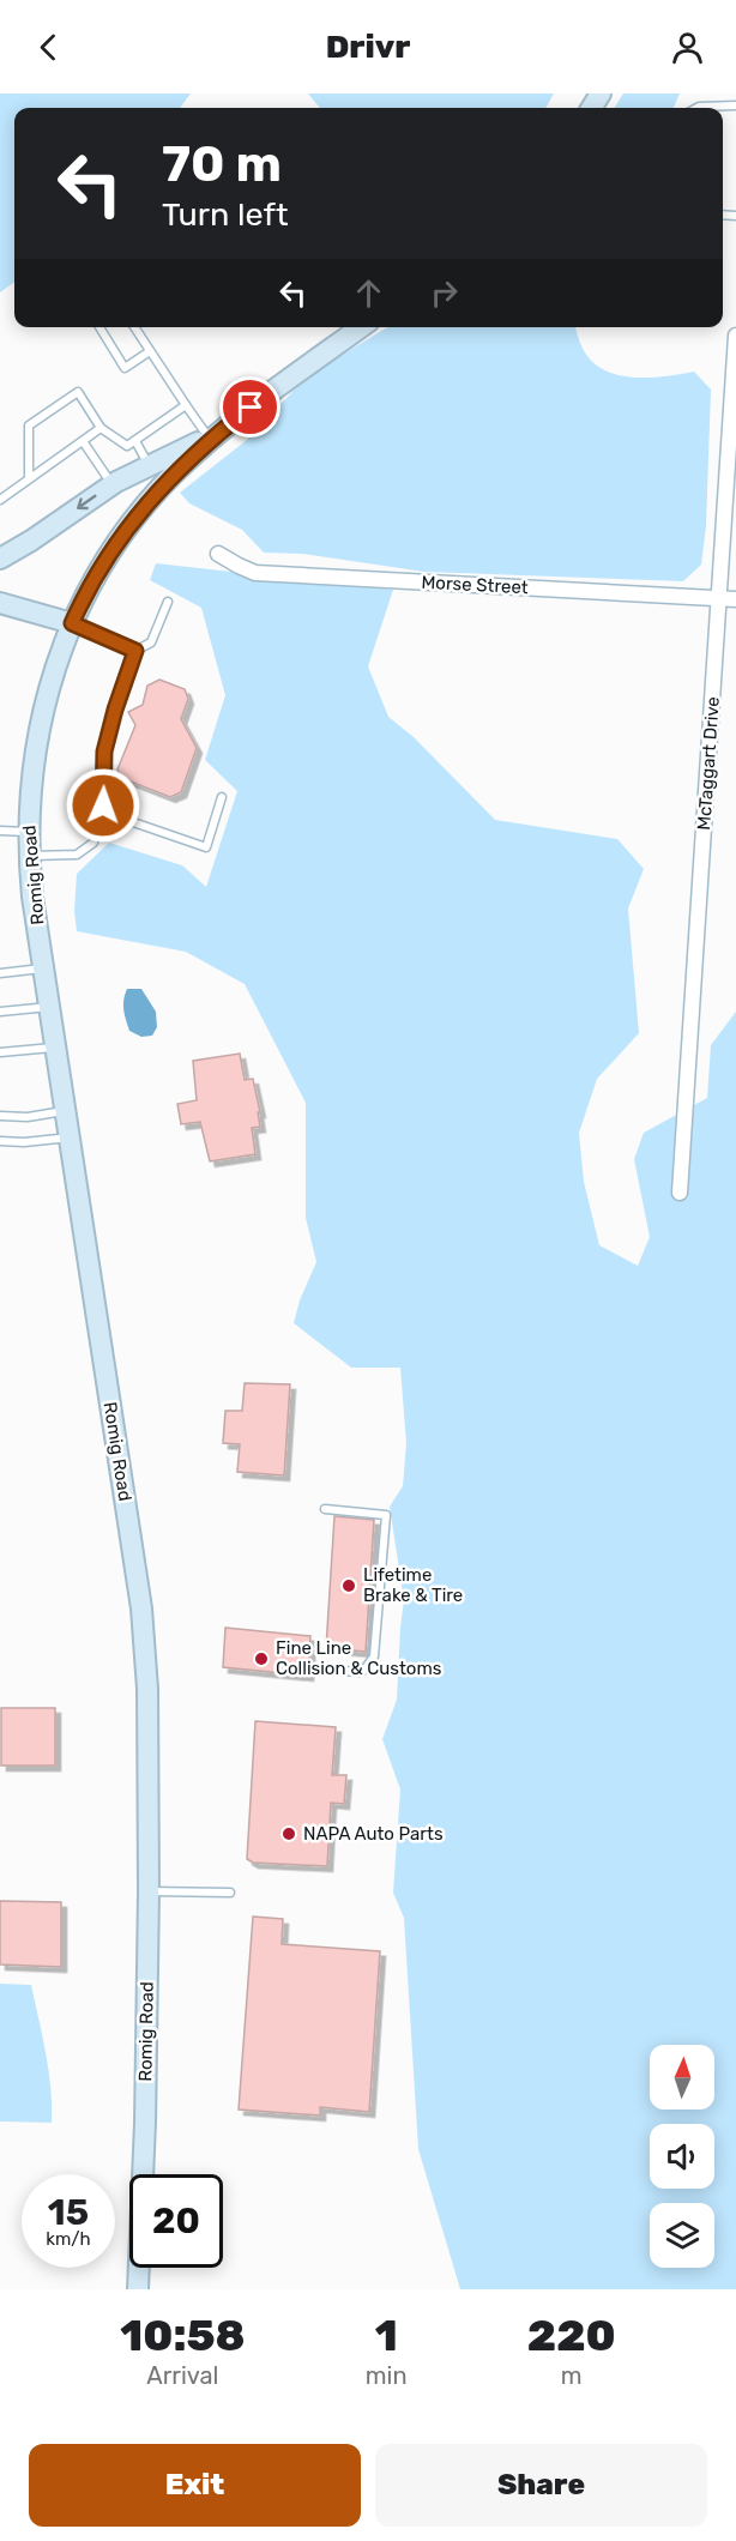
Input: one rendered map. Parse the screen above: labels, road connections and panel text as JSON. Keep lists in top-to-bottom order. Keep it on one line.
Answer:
{"streets":{"street":["Morse Street","McTaggart Drive","Romig Road"]},"crossings":[["Morse Street","McTaggart Drive"]],"places":["Lifetime Brake & Tire","Fine Line Collision & Customs","NAPA Auto Parts"],"north":"top","page":{"header":"Drivr","turn":["70 m","Turn left"],"speed":"15 km/h","limit":"20","eta":["10:58","Arrival","1","min","220","m"],"buttons":["Exit","Share"]}}
